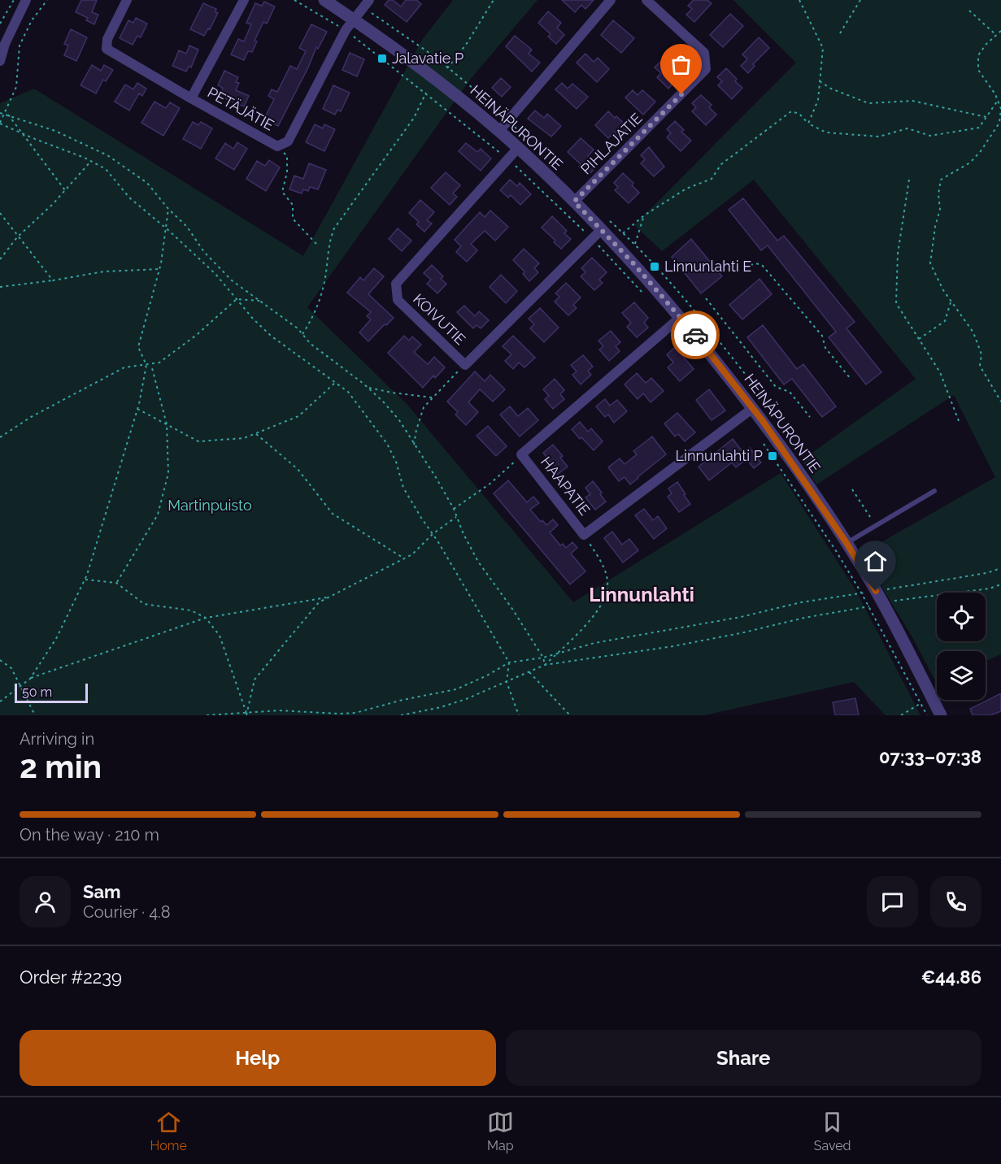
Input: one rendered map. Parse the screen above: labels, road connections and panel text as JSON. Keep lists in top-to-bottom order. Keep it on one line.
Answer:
{"streets":{"street":["PETÄJÄTIE","HEINÄPURONTIE","PIHLAJATIE","KOIVUTIE","HAAPATIE"]},"crossings":[["PETÄJÄTIE","HEINÄPURONTIE"],["HEINÄPURONTIE","PIHLAJATIE"],["HEINÄPURONTIE","KOIVUTIE"],["HEINÄPURONTIE","HAAPATIE"]],"districts":["Linnunlahti"],"parks":["Martinpuisto"],"places":{"transit":["Jalavatie P","Linnunlahti E","Linnunlahti P"]},"scale_bar":"50 m","page":{"scale":"50 m","heading":["2 min","Arriving in","07:33–07:38"],"panel":["Sam","Courier · 4.8","Order #2239","€44.86"],"bar":"On the way · 210 m","buttons":["Help","Share"],"tabs":["Home","Map","Saved"]}}
